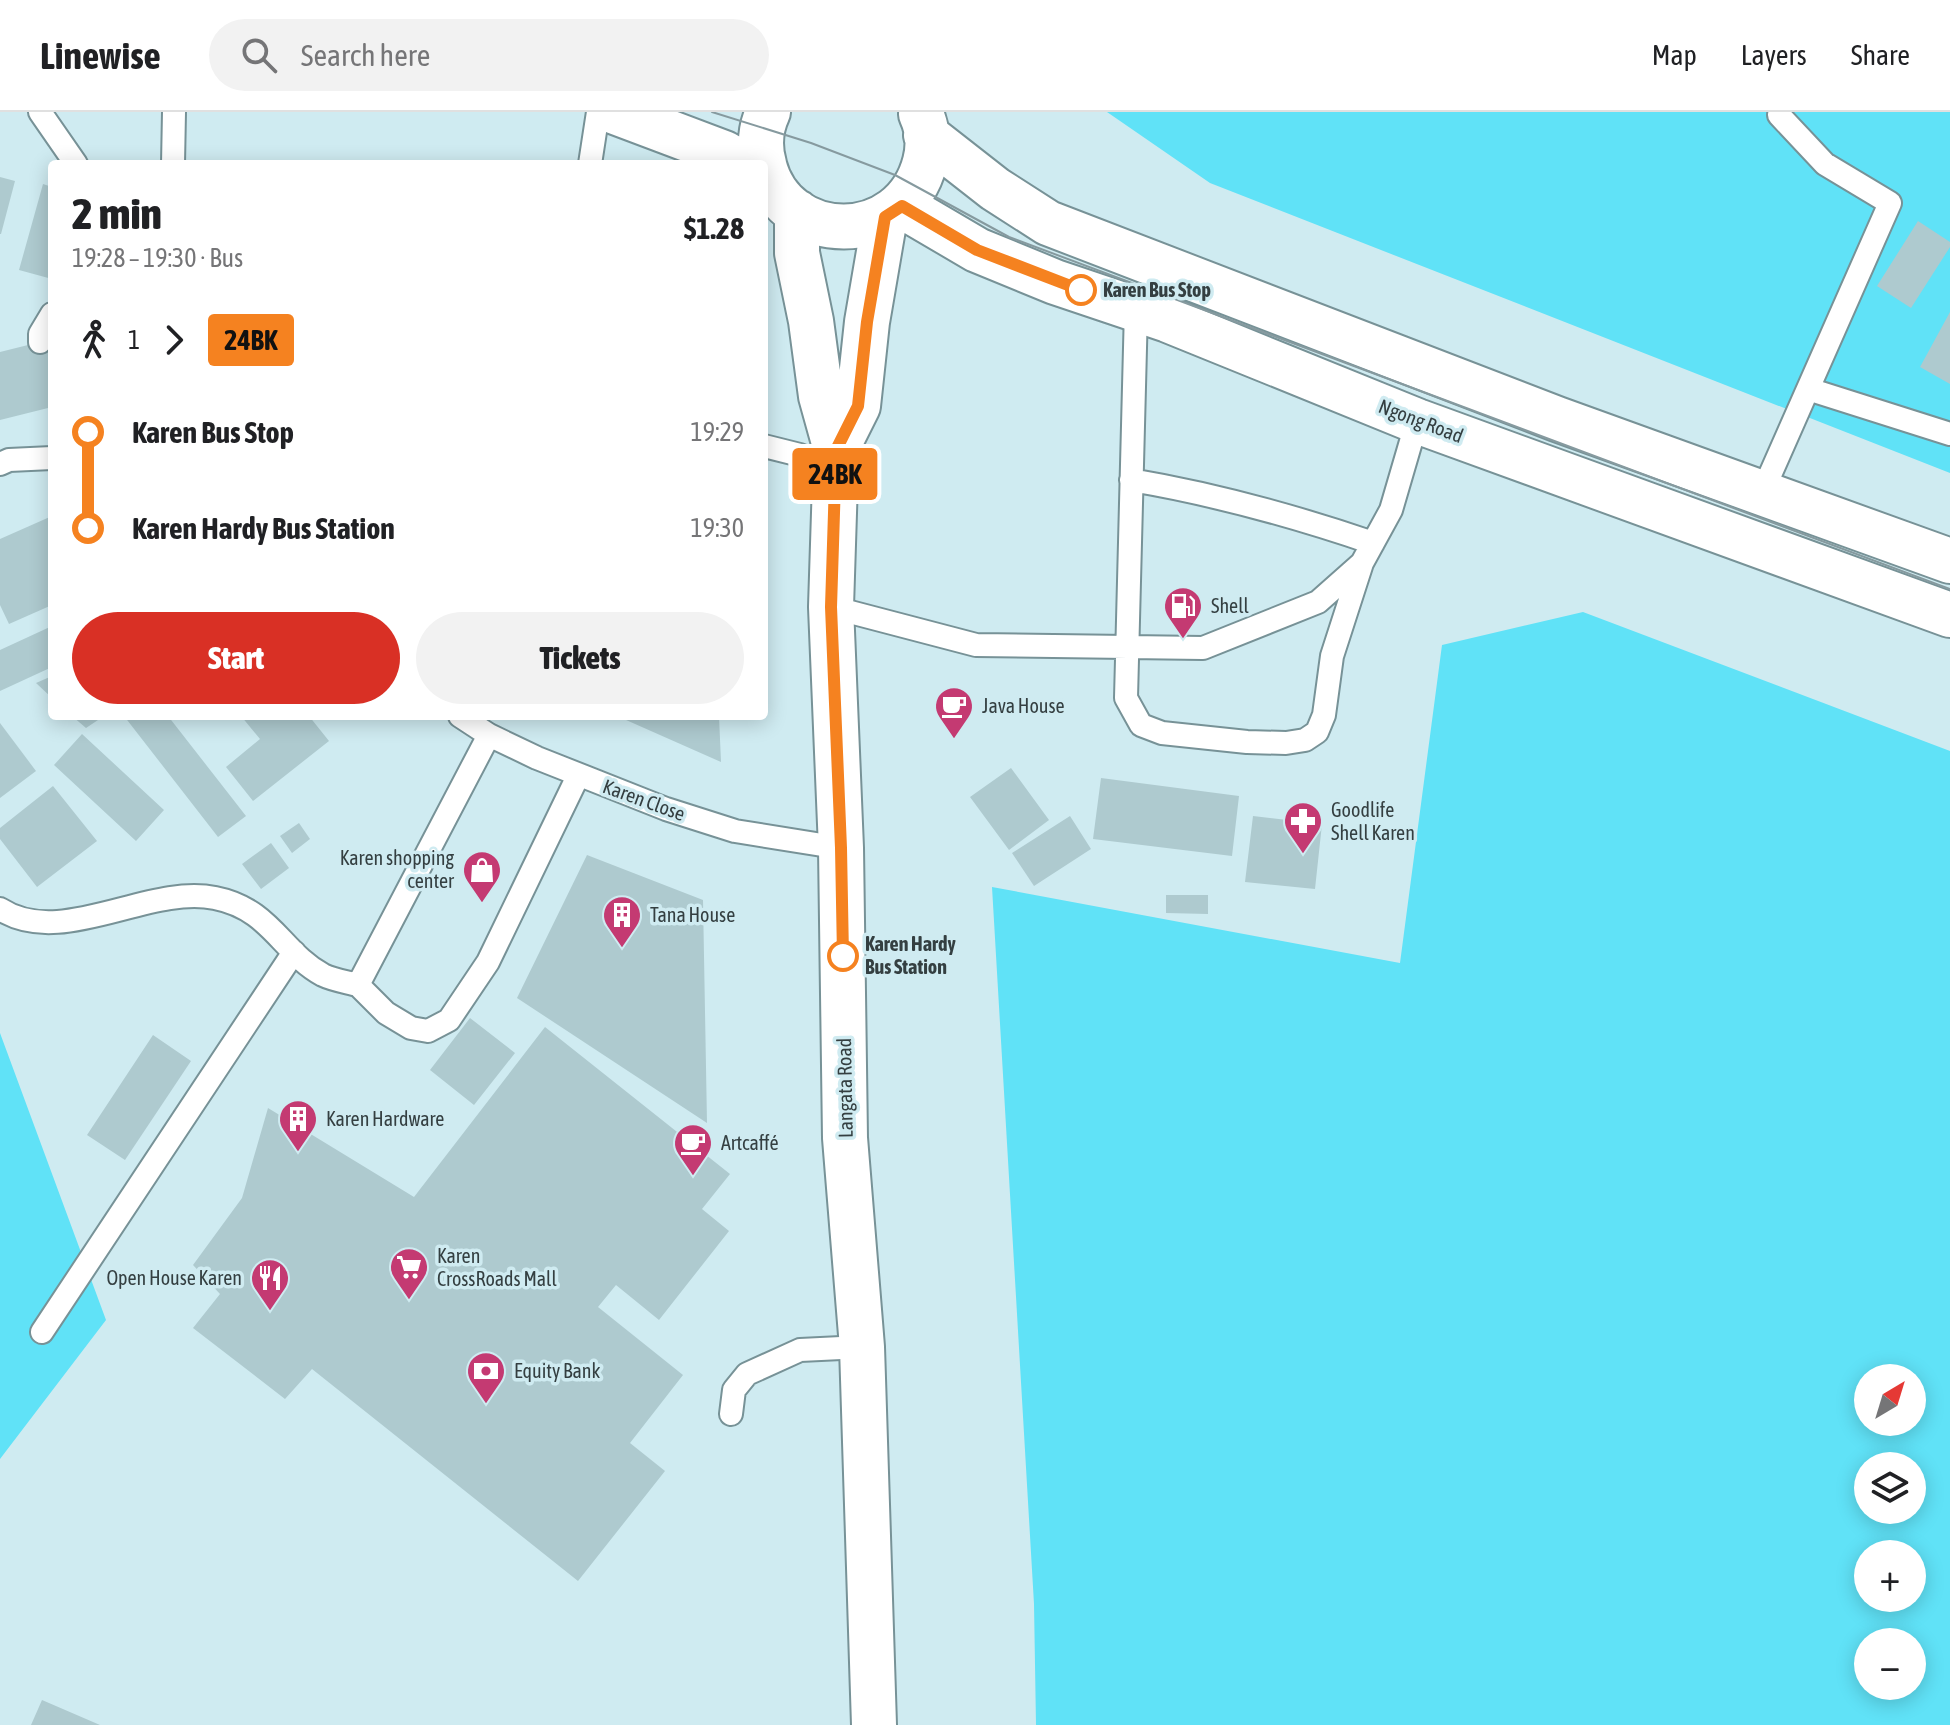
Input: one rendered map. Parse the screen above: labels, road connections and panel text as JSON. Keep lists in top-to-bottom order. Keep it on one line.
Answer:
{"streets":{"main road":["Ngong Road","Langata Road"],"lane":["Karen Close"]},"crossings":[["Karen Close","Langata Road"]],"places":{"other":["Karen Bus Stop","Karen Hardy Bus Station"],"fuel station":["Shell"],"cafe":["Java House","Artcaffé"],"pharmacy":["Goodlife Shell Karen"],"shop":["Karen shopping center"],"building":["Tana House","Karen Hardware"],"supermarket":["Karen CrossRoads Mall"],"restaurant":["Open House Karen"],"bank":["Equity Bank"]},"lines":["bus line 24BK"],"north":"top right","page":{"header":"Linewise","search":"Search here","nav":["Map","Layers","Share"],"on_map":"24BK","heading":["2 min","19:28 – 19:30 · Bus","$1.28"],"legs":["1","24BK"],"list":[{"name":"Karen Bus Stop","value":"19:29"},{"name":"Karen Hardy Bus Station","value":"19:30"}],"buttons":["Start","Tickets"],"map_buttons":["+","−"]}}
